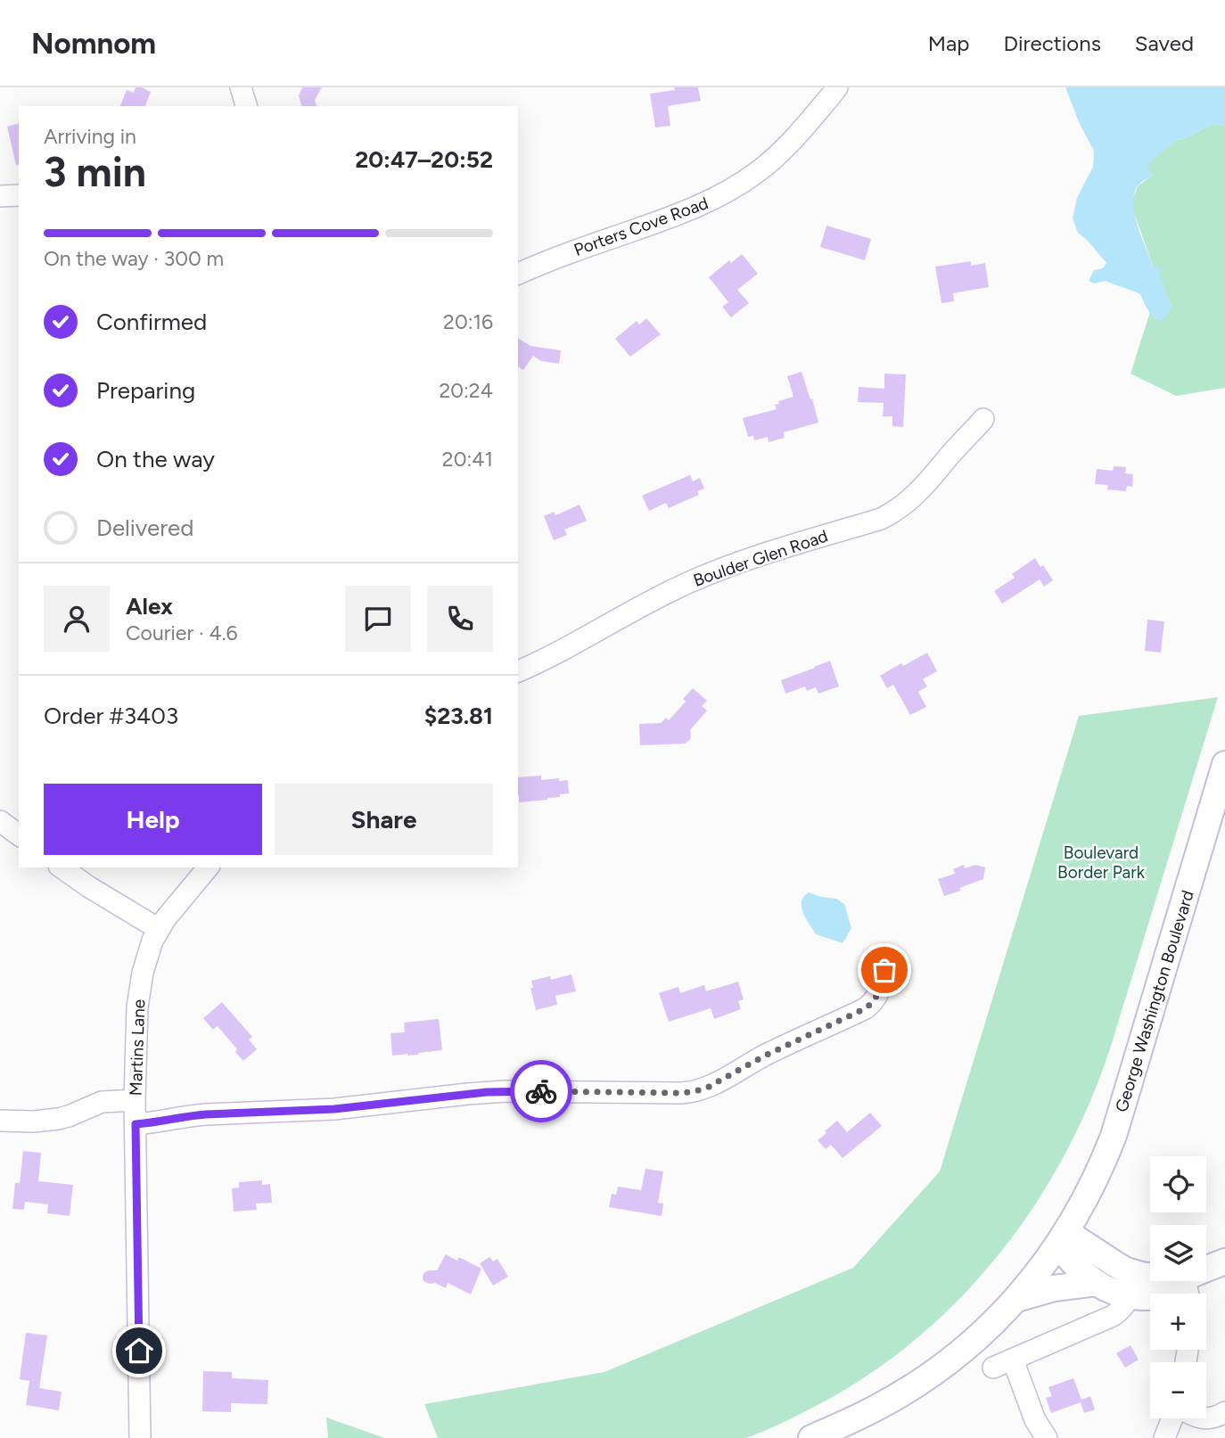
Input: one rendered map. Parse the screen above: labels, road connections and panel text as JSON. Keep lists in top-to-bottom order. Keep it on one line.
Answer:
{"streets":{"main road":["George Washington Boulevard"],"street":["Porters Cove Road","Boulder Glen Road","Martins Lane"]},"parks":["Boulevard Border Park"],"page":{"header":"Nomnom","nav":["Map","Directions","Saved"],"heading":["3 min","Arriving in","20:47–20:52"],"panel":["Alex","Courier · 4.6","Order #3403","$23.81"],"bar":"On the way · 300 m","list":[["Confirmed","20:16"],["Preparing","20:24"],["On the way","20:41"],"Delivered"],"buttons":["Help","Share"],"map_buttons":["+","−"]}}
